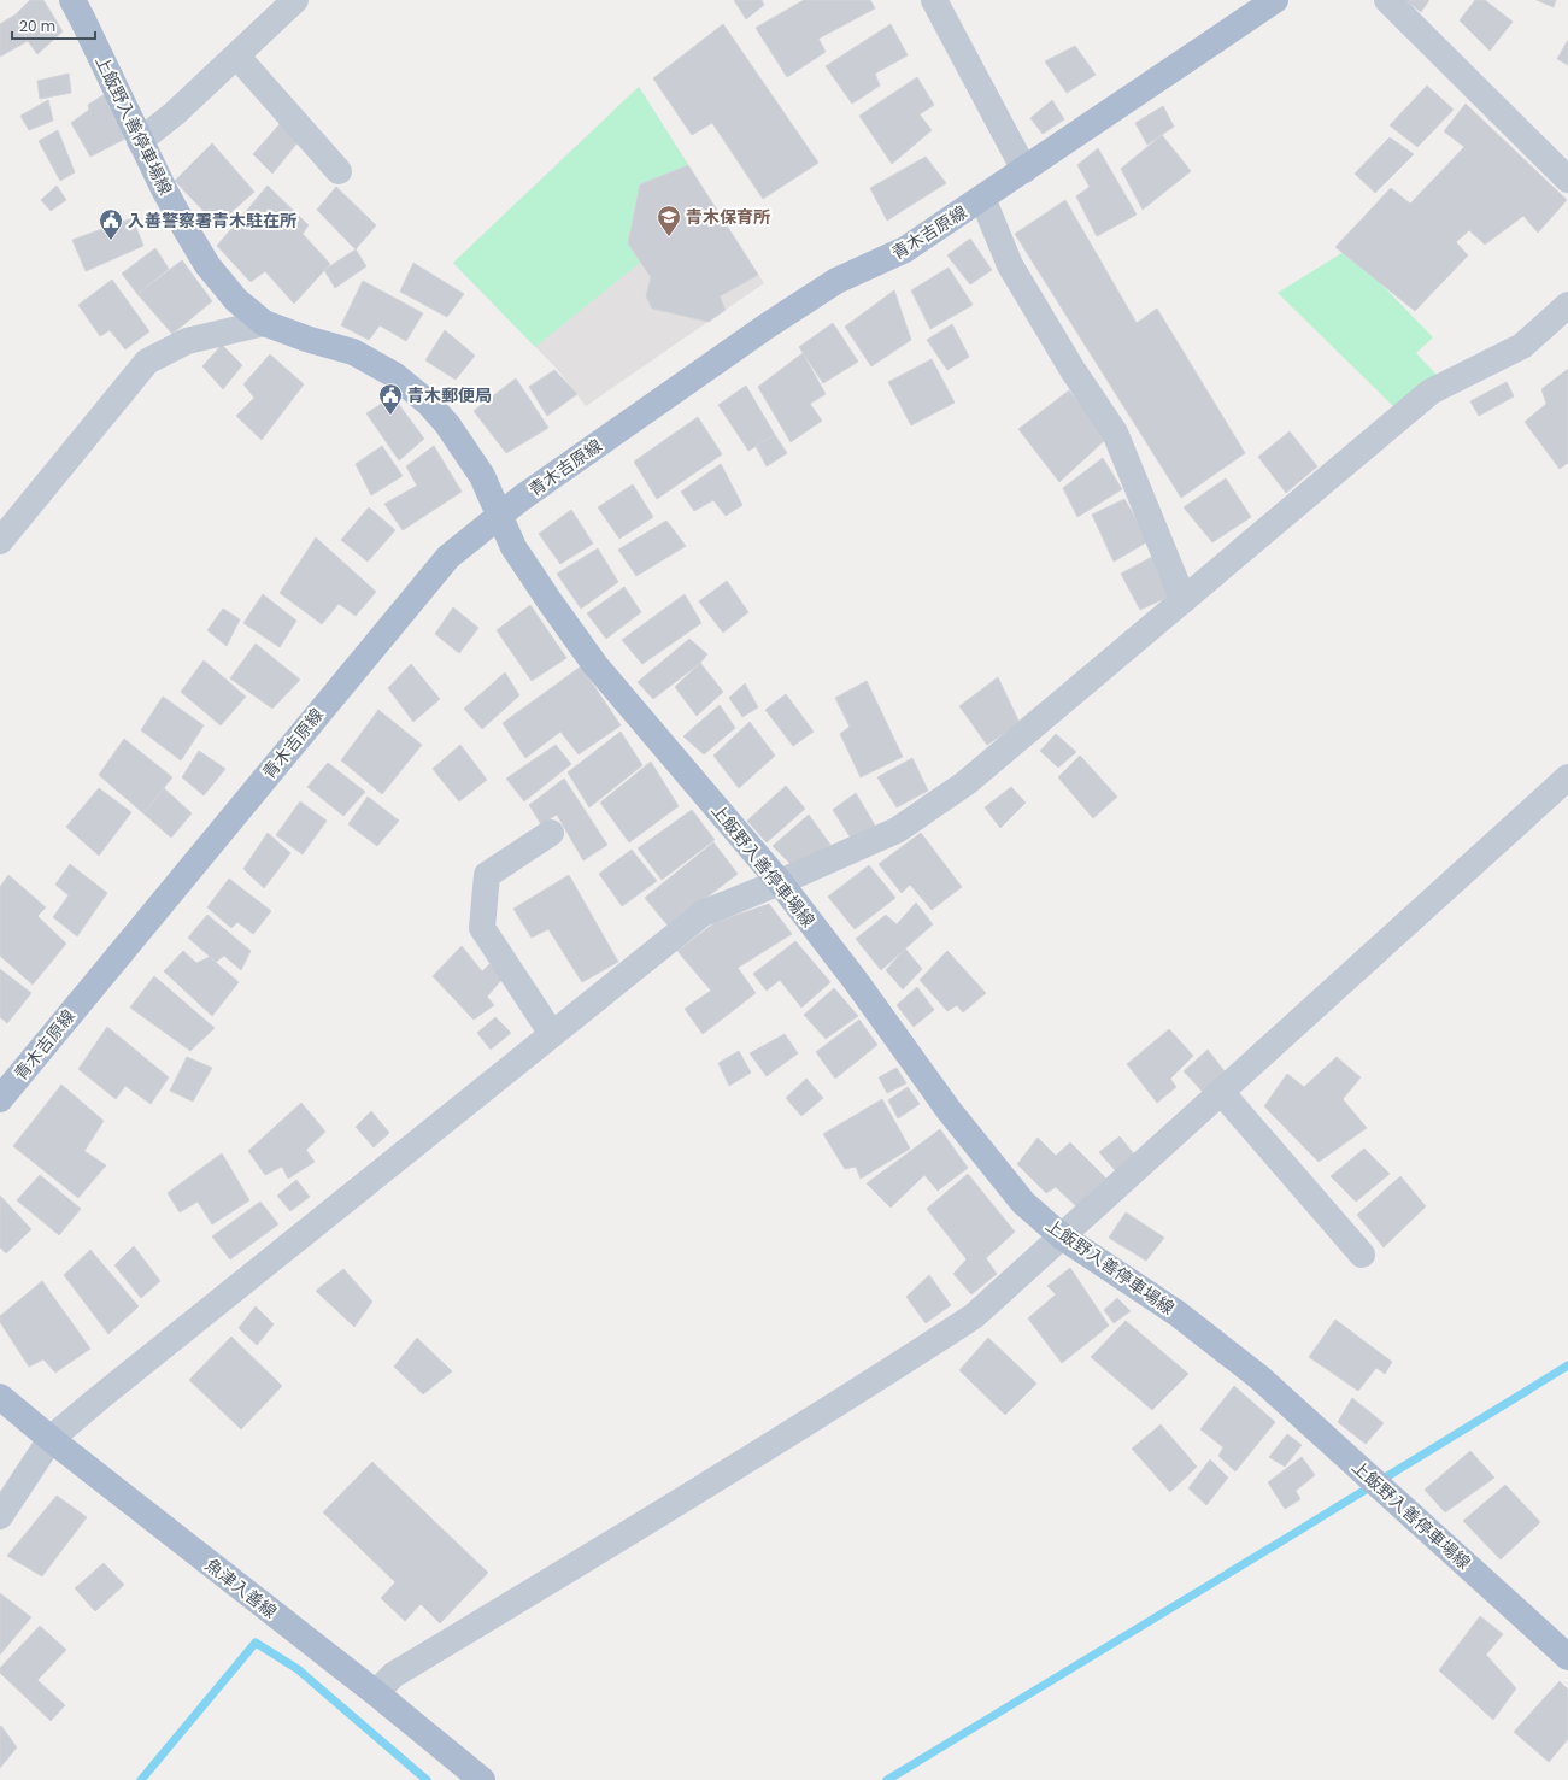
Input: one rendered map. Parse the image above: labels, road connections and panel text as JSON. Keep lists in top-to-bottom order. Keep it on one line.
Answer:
{"streets":{"main road":["上飯野入善停車場線","青木吉原線","魚津入善線"]},"crossings":[["上飯野入善停車場線","青木吉原線"]],"places":{"school or university":["青木保育所"],"public building":["入善警察署青木駐在所","青木郵便局"]},"scale_bar":"20 m"}
